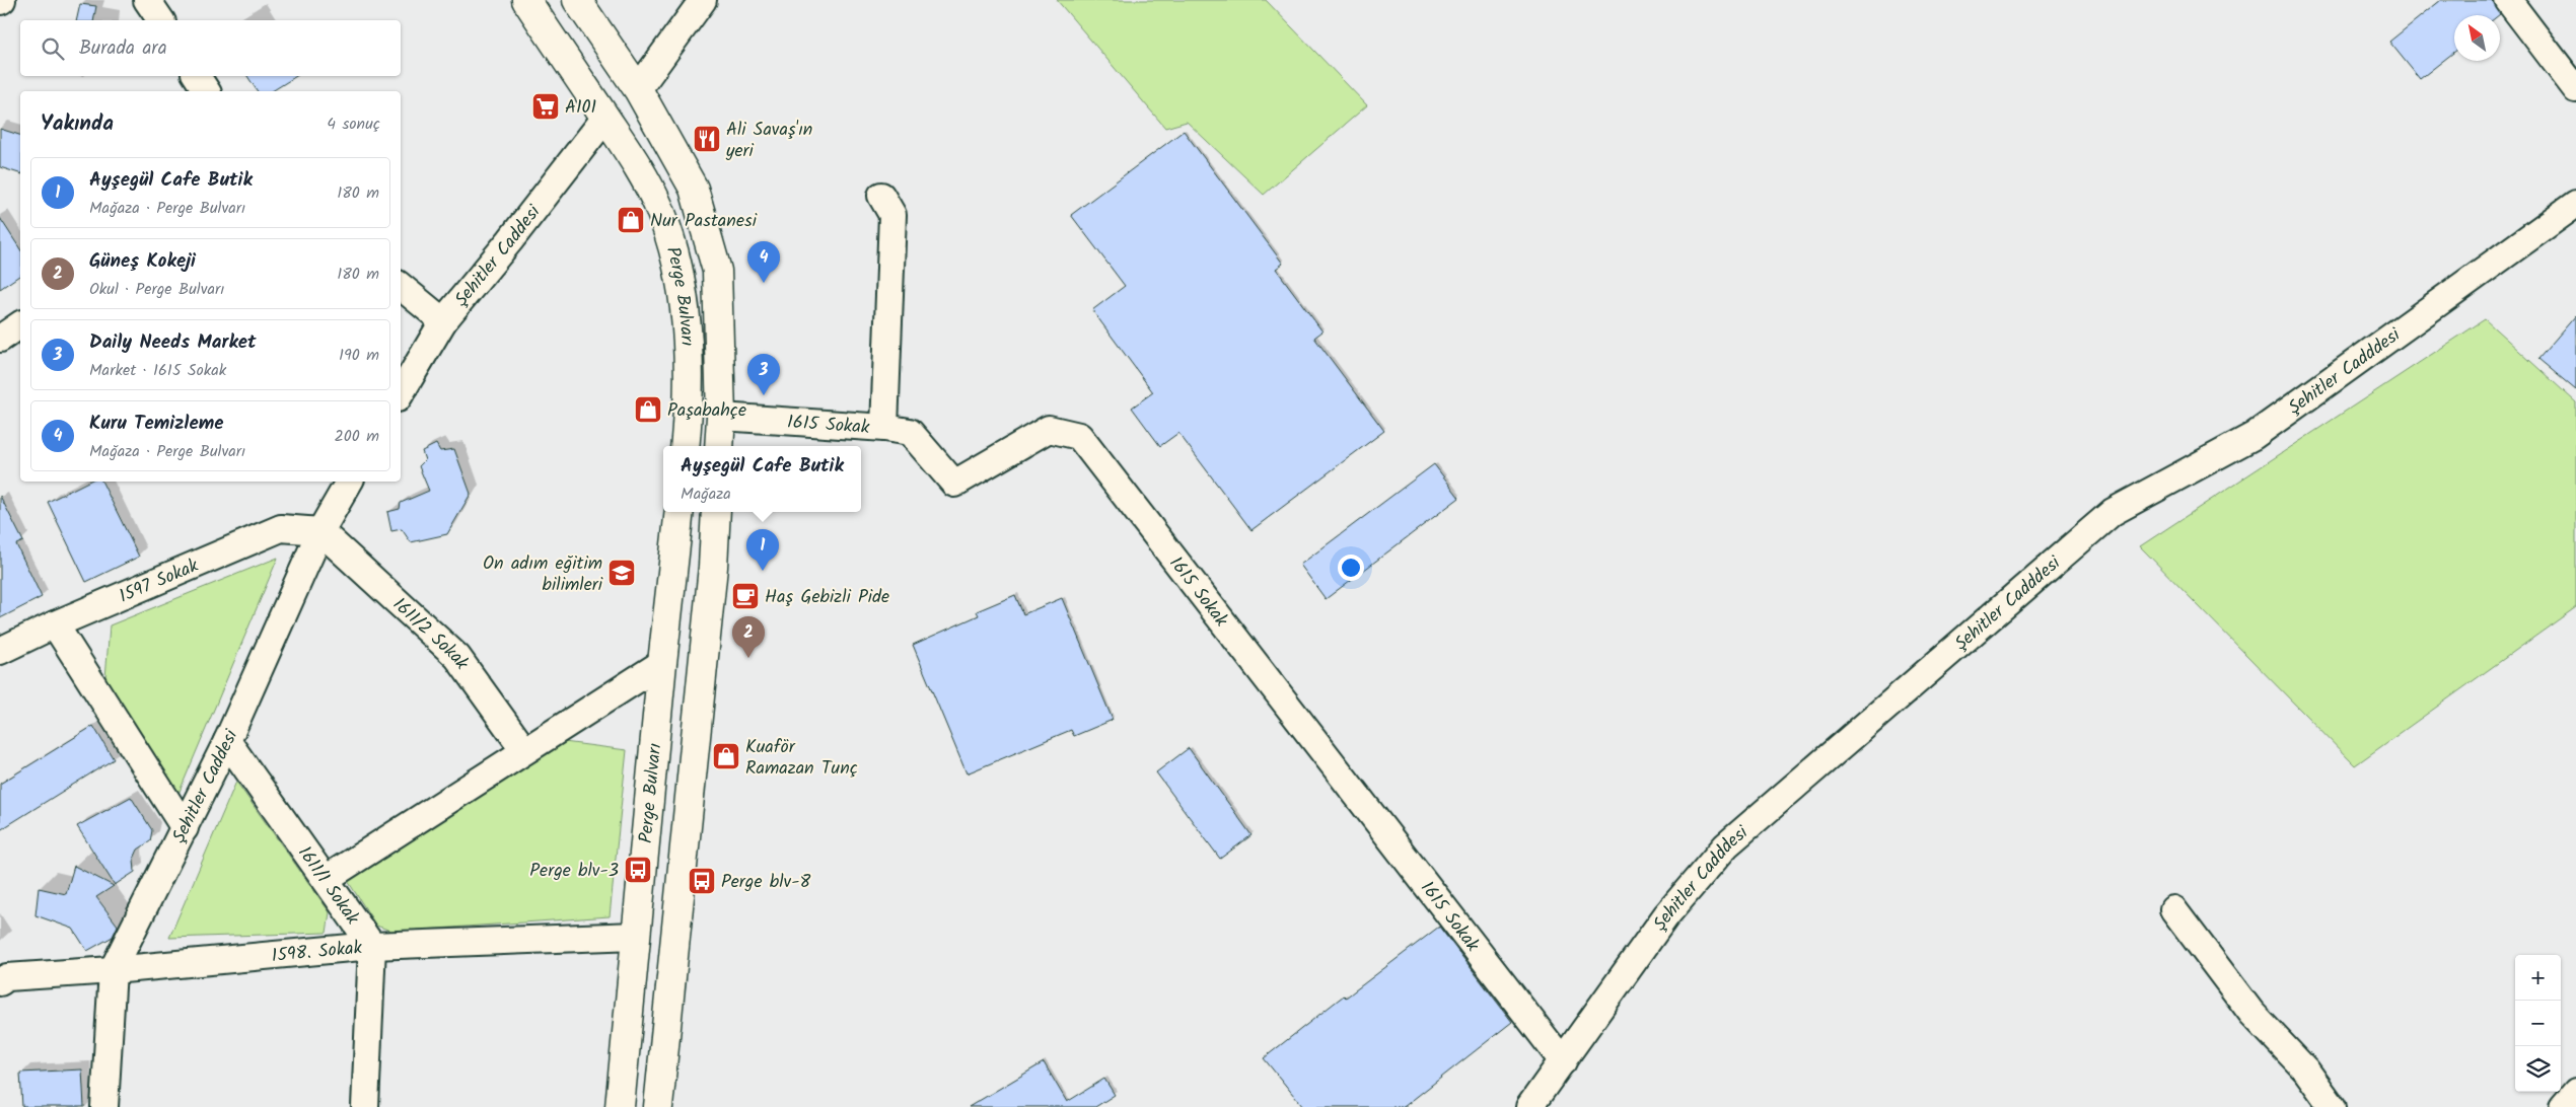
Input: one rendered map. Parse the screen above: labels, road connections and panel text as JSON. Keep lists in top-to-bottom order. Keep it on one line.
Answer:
{"streets":{"main road":["Perge Bulvarı"],"street":["Şehitler Caddesi","Şehitler Cadddesi","1615 Sokak","1597 Sokak","1611/2 Sokak","1611/1 Sokak","1598. Sokak"]},"crossings":[["Şehitler Caddesi","Perge Bulvarı"],["Şehitler Caddesi","1597 Sokak"],["Şehitler Caddesi","1611/2 Sokak"],["Şehitler Caddesi","1611/1 Sokak"],["Şehitler Caddesi","1598. Sokak"],["Perge Bulvarı","1615 Sokak"],["Perge Bulvarı","1598. Sokak"],["Şehitler Cadddesi","1615 Sokak"],["1597 Sokak","1611/2 Sokak"],["1611/1 Sokak","1598. Sokak"]],"places":{"supermarket":["A101"],"restaurant":["Ali Savaş'ın yeri"],"shop":["Nur Pastanesi","Paşabahçe","Kuaför Ramazan Tunç"],"school or university":["On adım eğitim bilimleri"],"cafe":["Haş Gebizli Pide"],"bus stop":["Perge blv-3","Perge blv-8"]},"north":"top left","page":{"search":"Burada ara","heading":["Yakında","4 sonuç"],"list":[{"mark":"1","name":"Ayşegül Cafe Butik","note":"Mağaza · Perge Bulvarı","value":"180 m"},{"mark":"2","name":"Güneş Kokeji","note":"Okul · Perge Bulvarı","value":"180 m"},{"mark":"3","name":"Daily Needs Market","note":"Market · 1615 Sokak","value":"190 m"},{"mark":"4","name":"Kuru Temizleme","note":"Mağaza · Perge Bulvarı","value":"200 m"}],"pins":["4","3","1","2"],"popup":["Ayşegül Cafe Butik","Mağaza"],"map_buttons":["+","−"]}}
